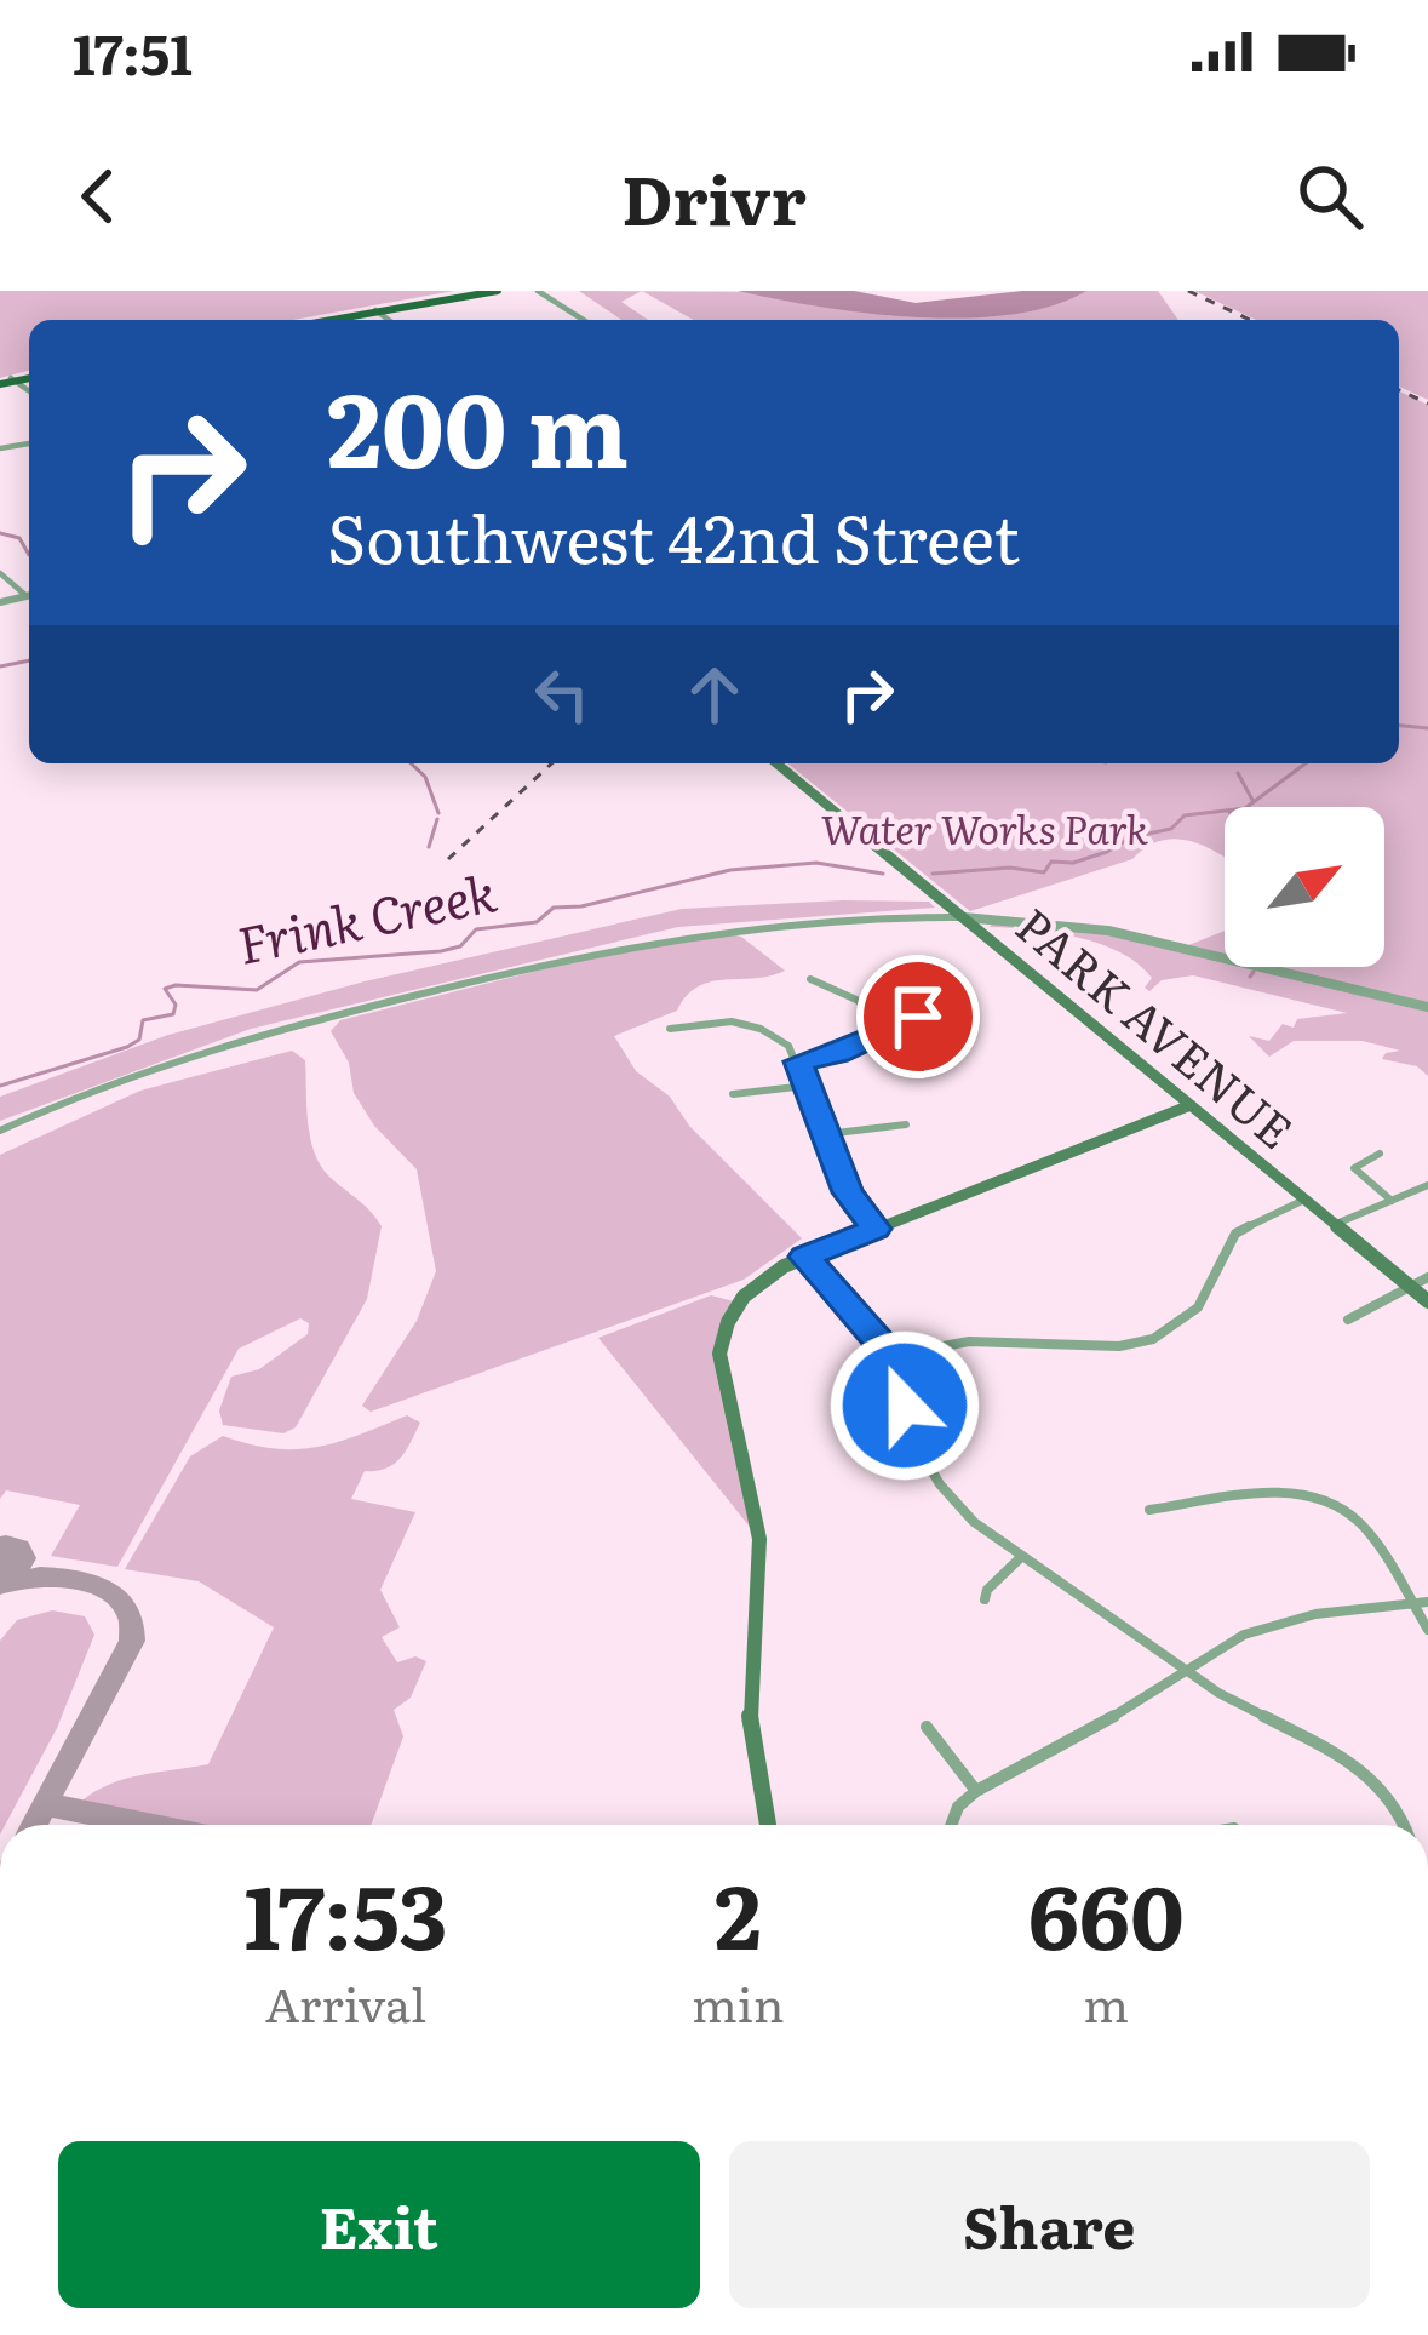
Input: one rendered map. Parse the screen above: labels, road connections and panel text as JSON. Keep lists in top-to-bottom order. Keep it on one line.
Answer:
{"streets":{"main road":["PARK AVENUE"]},"water":["Frink Creek"],"parks":["Water Works Park"],"north":"top right","page":{"status":"17:51","header":"Drivr","turn":["200 m","Southwest 42nd Street"],"eta":["17:53","Arrival","2","min","660","m"],"buttons":["Exit","Share"]}}
